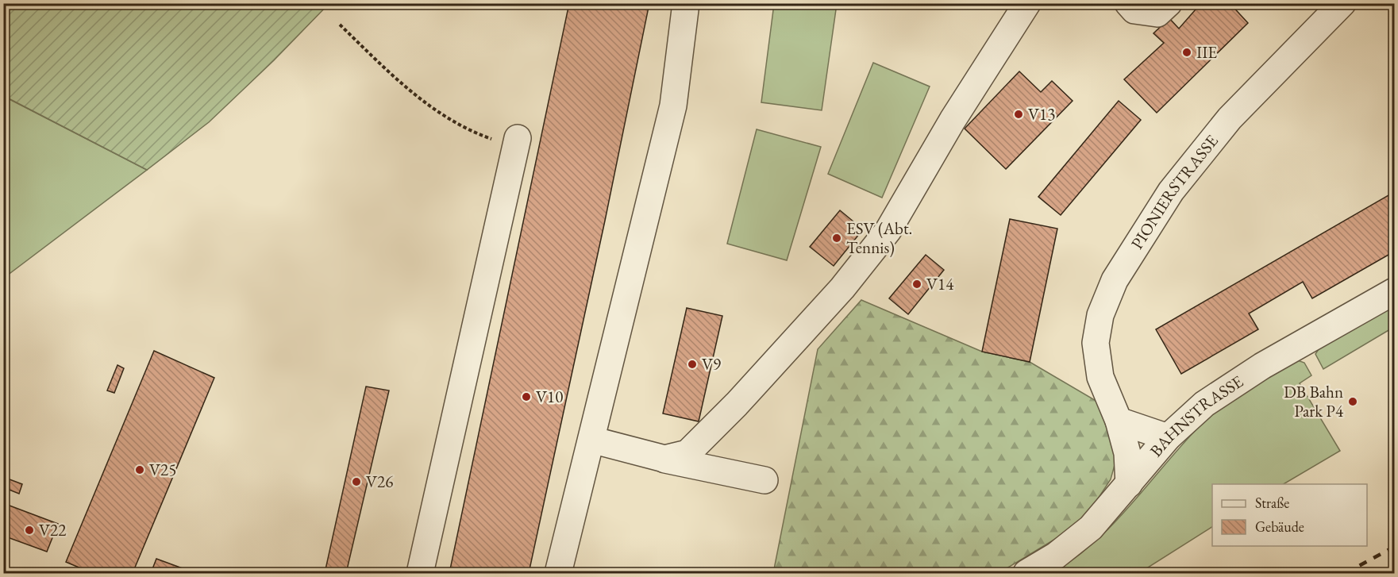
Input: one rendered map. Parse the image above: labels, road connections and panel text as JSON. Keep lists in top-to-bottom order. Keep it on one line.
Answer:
{"streets":{"street":["PIONIERSTRASSE","BAHNSTRASSE"]},"crossings":[["PIONIERSTRASSE","BAHNSTRASSE"]],"places":["IIE","V13","ESV (Abt. Tennis)","V14","V9","V10","DB Bahn Park P4","V25","V26","V22"],"legend":["Straße","Gebäude"]}
